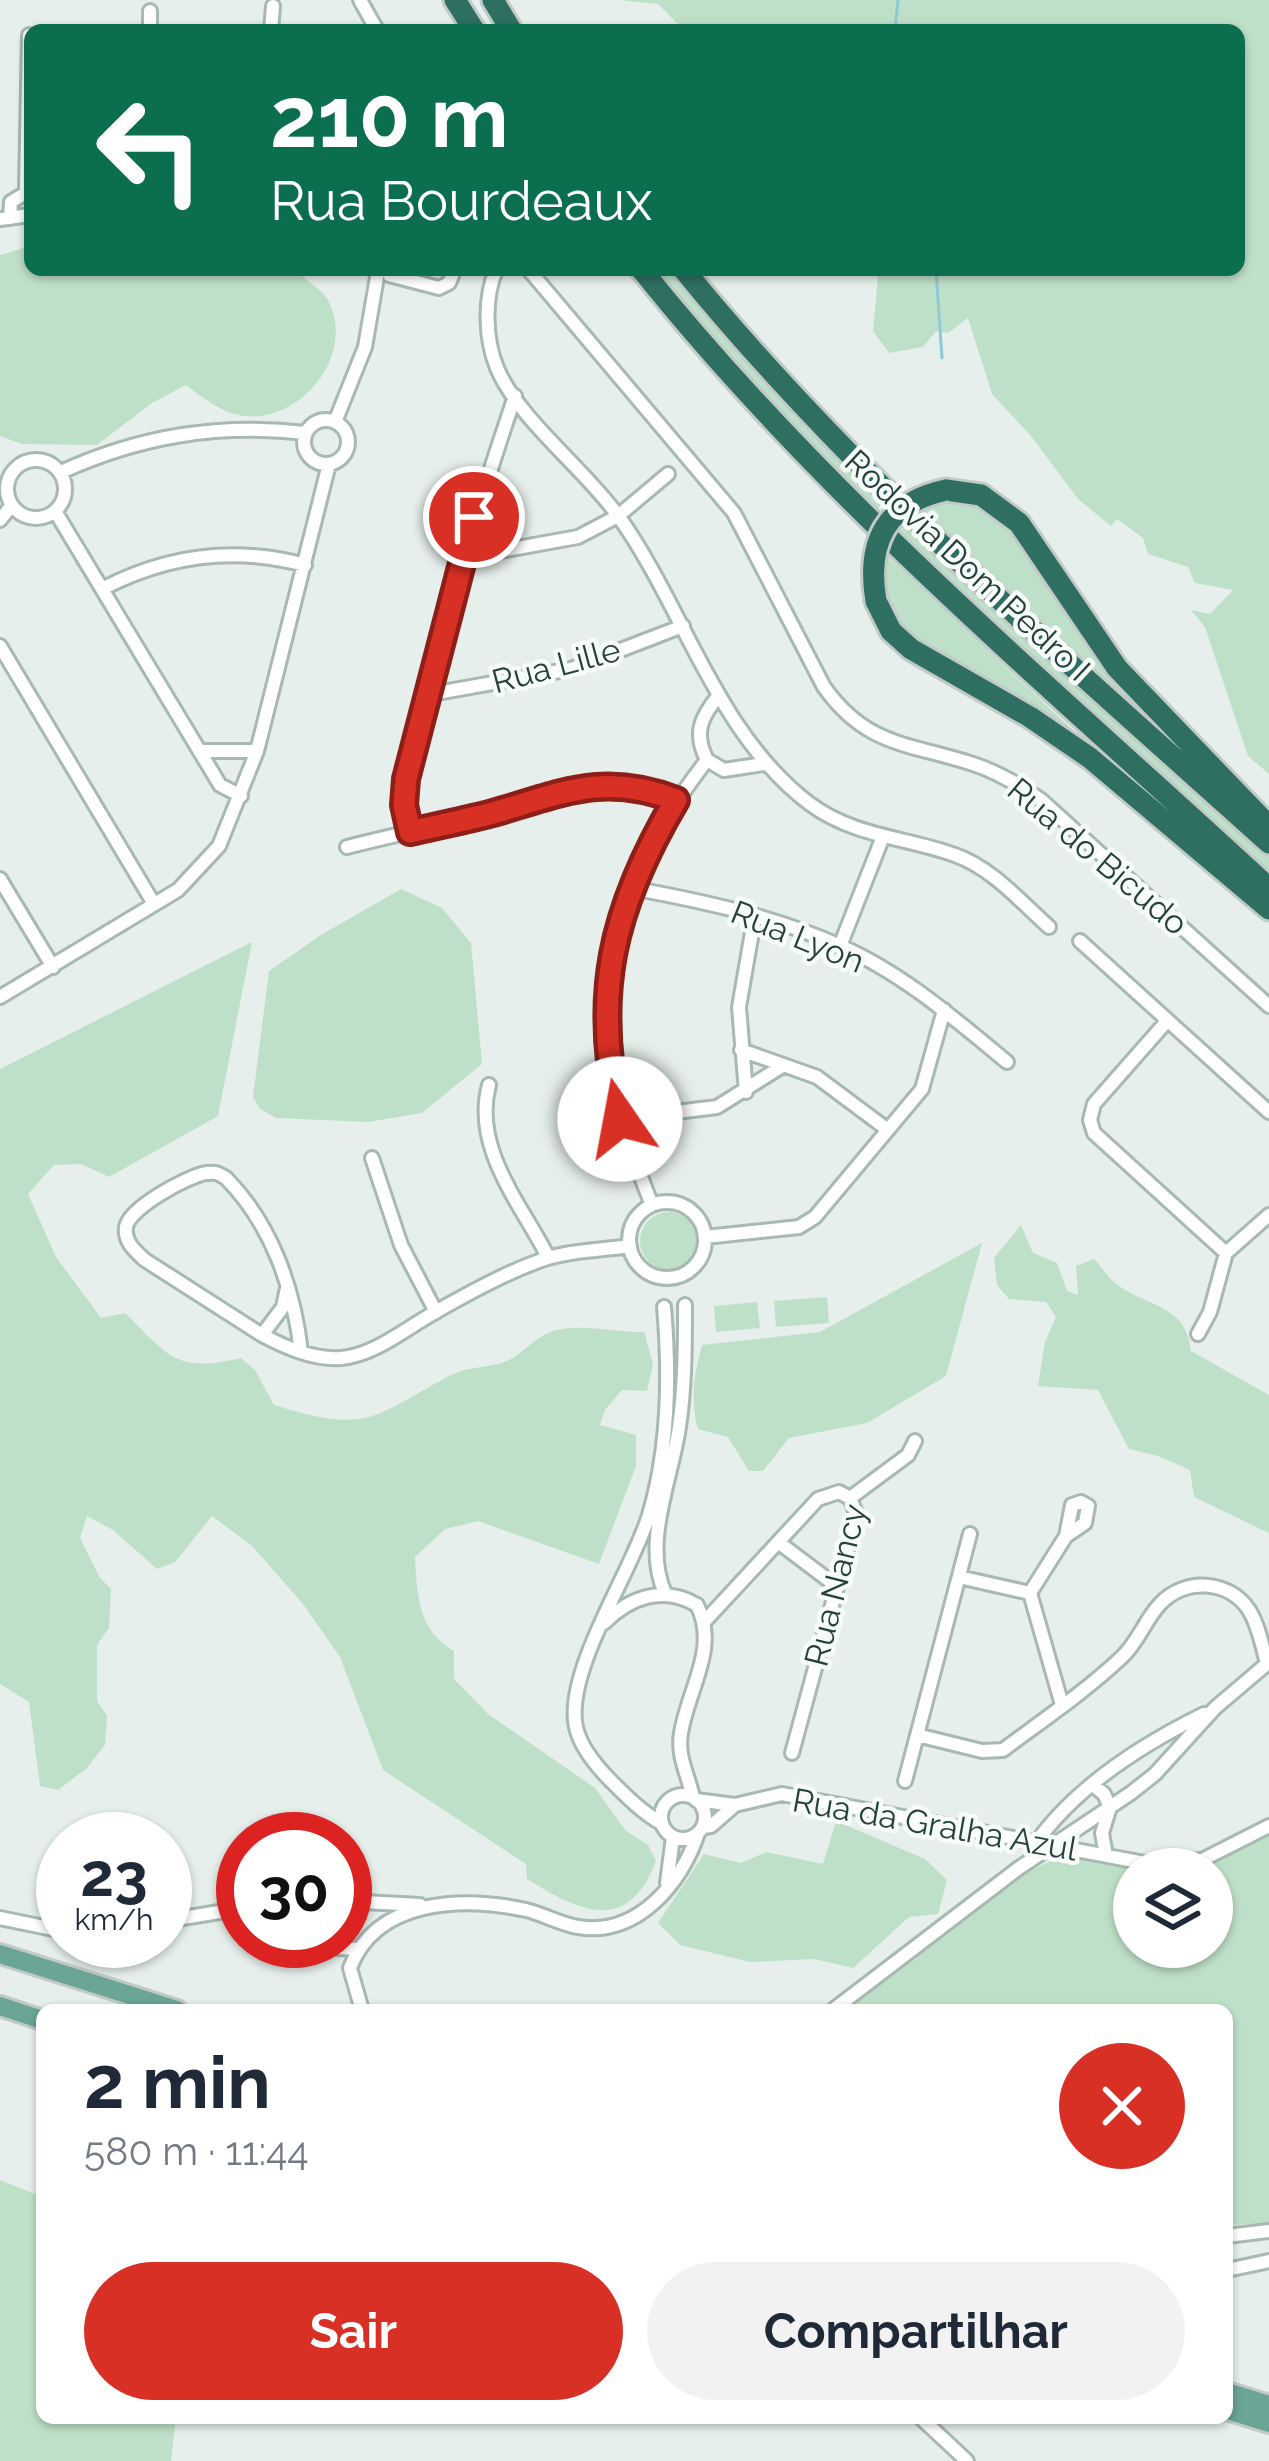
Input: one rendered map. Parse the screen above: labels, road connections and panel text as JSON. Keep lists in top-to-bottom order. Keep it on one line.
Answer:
{"streets":{"highway":["Rodovia Dom Pedro I"],"street":["Rua Lille","Rua do Bicudo","Rua Lyon","Rua Nancy","Rua da Gralha Azul"]},"page":{"turn":["210 m","Rua Bourdeaux"],"speed":"23 km/h","limit":"30","heading":["2 min","580 m · 11:44"],"buttons":["Sair","Compartilhar"]}}
